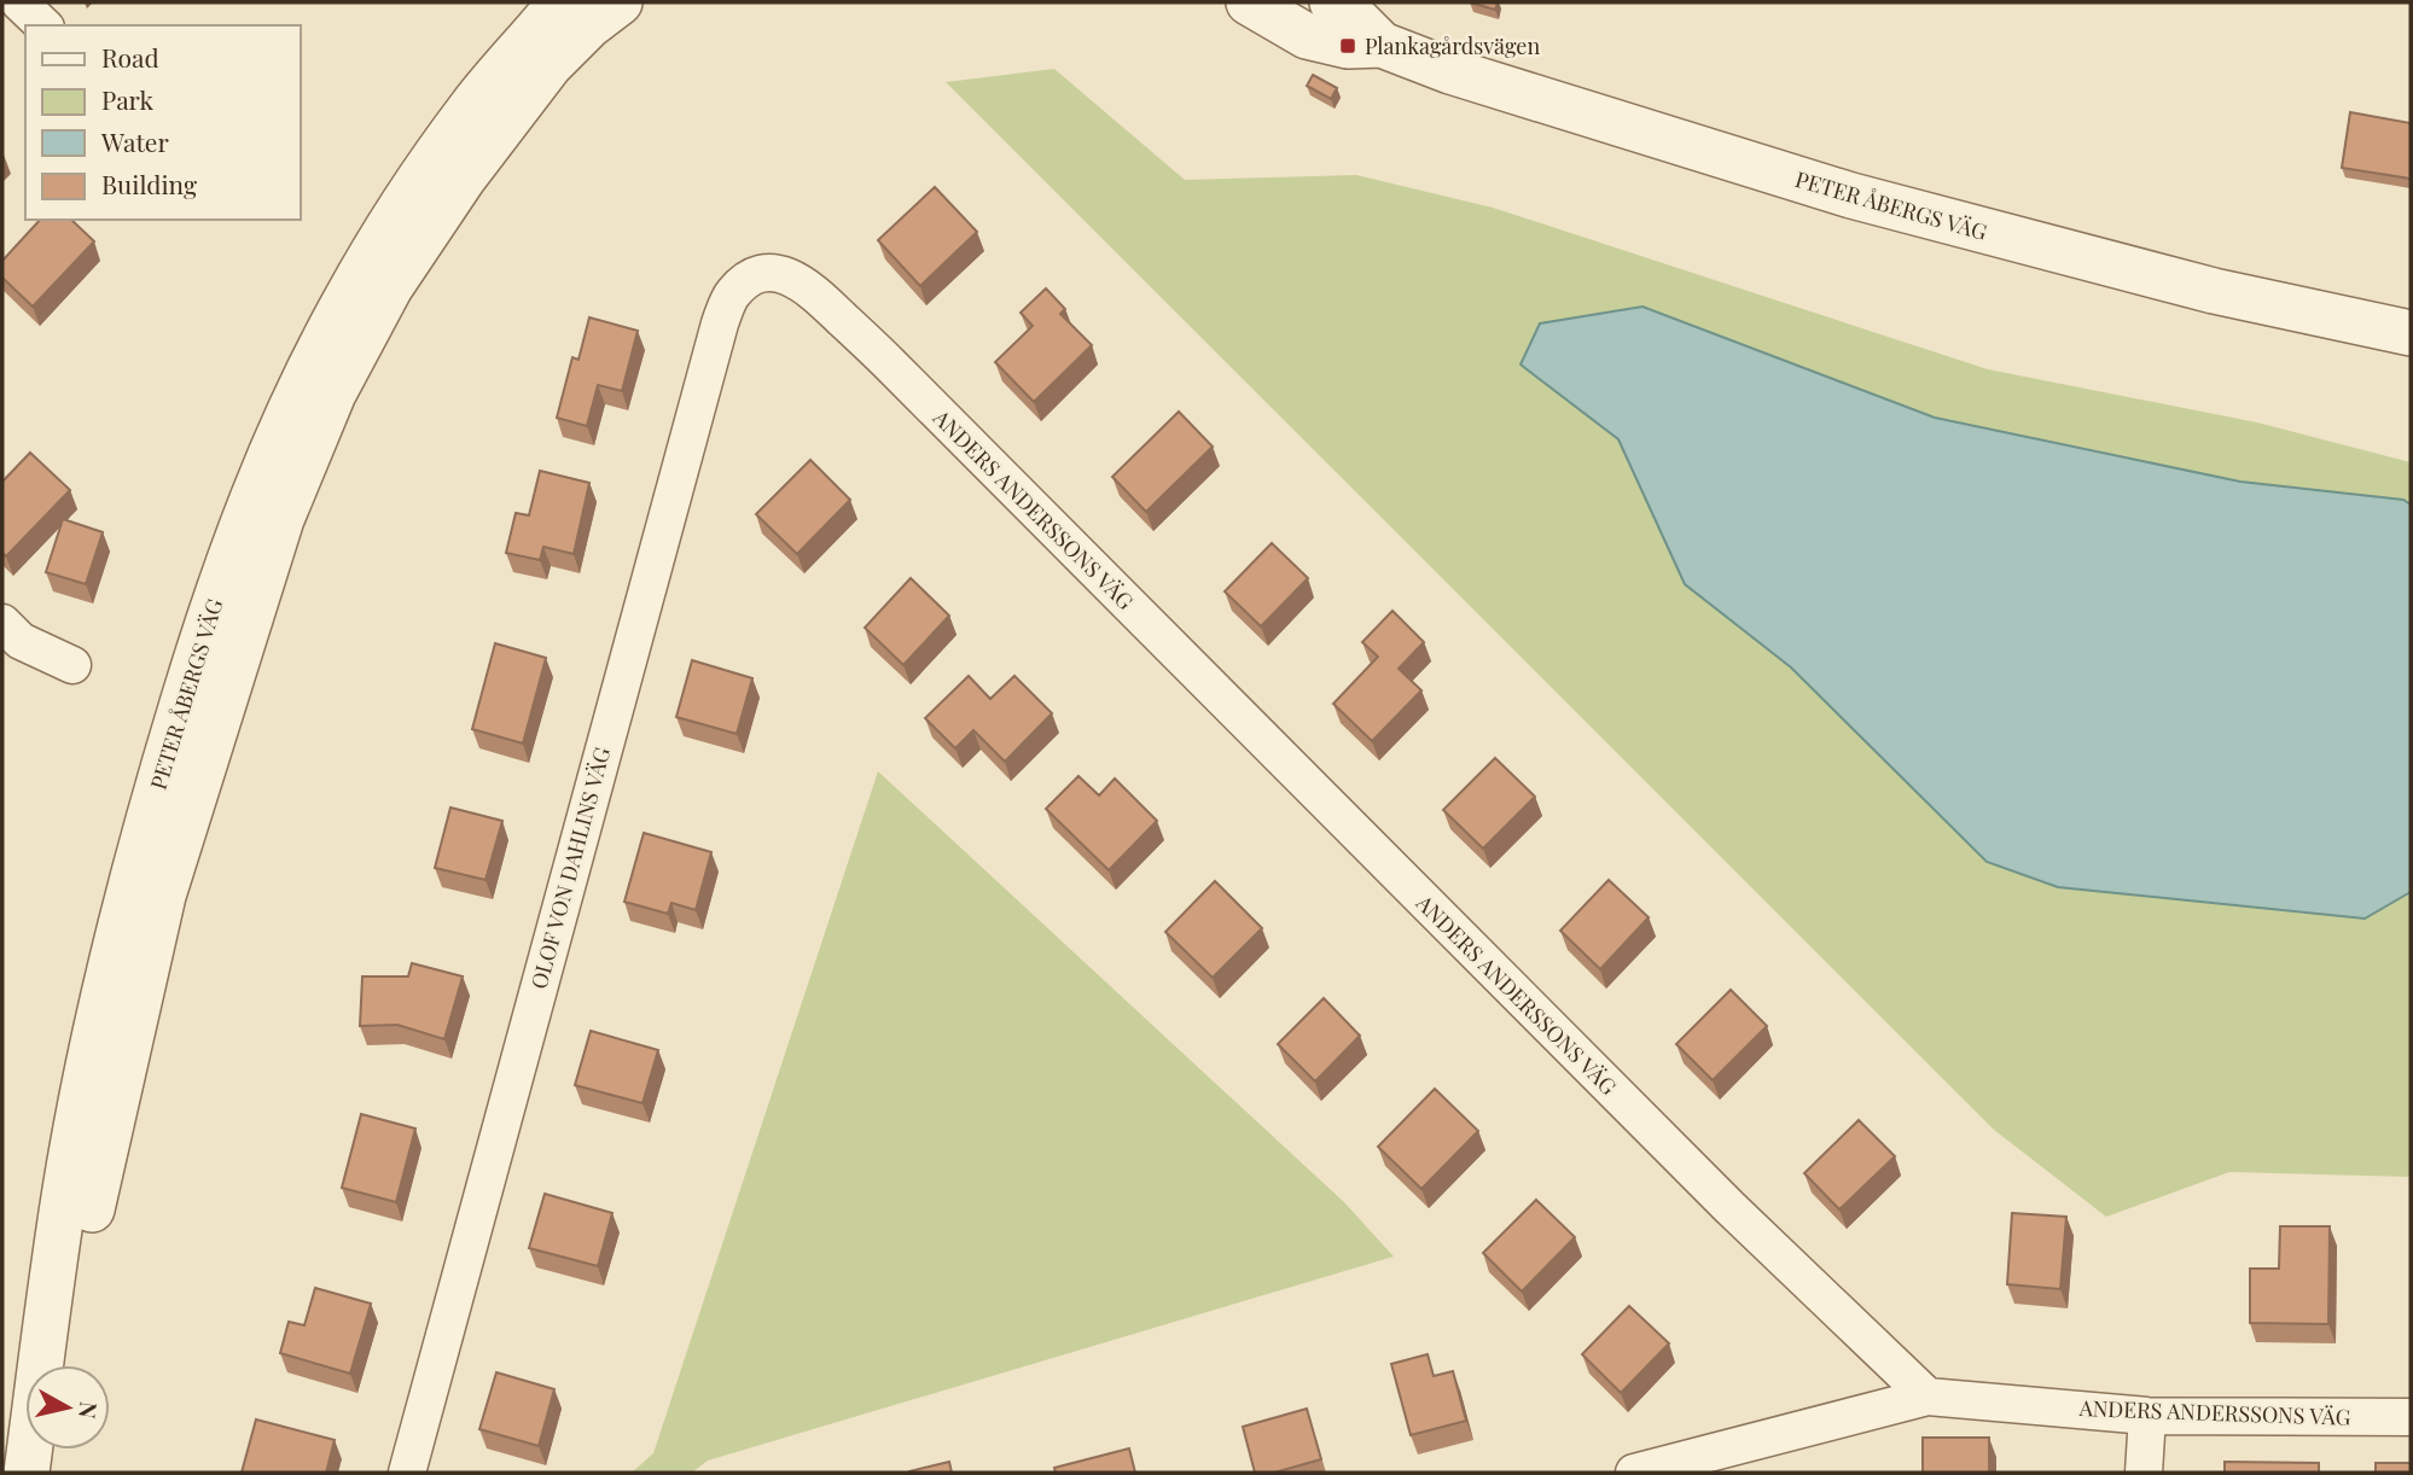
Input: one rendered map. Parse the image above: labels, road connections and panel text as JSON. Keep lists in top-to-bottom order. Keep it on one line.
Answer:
{"streets":{"street":["PETER ÅBERGS VÄG","ANDERS ANDERSSONS VÄG","OLOF VON DAHLINS VÄG"]},"crossings":[["ANDERS ANDERSSONS VÄG","OLOF VON DAHLINS VÄG"]],"places":{"transit":["Plankagårdsvägen"]},"legend":["Road","Park","Water","Building"],"north":"right"}
